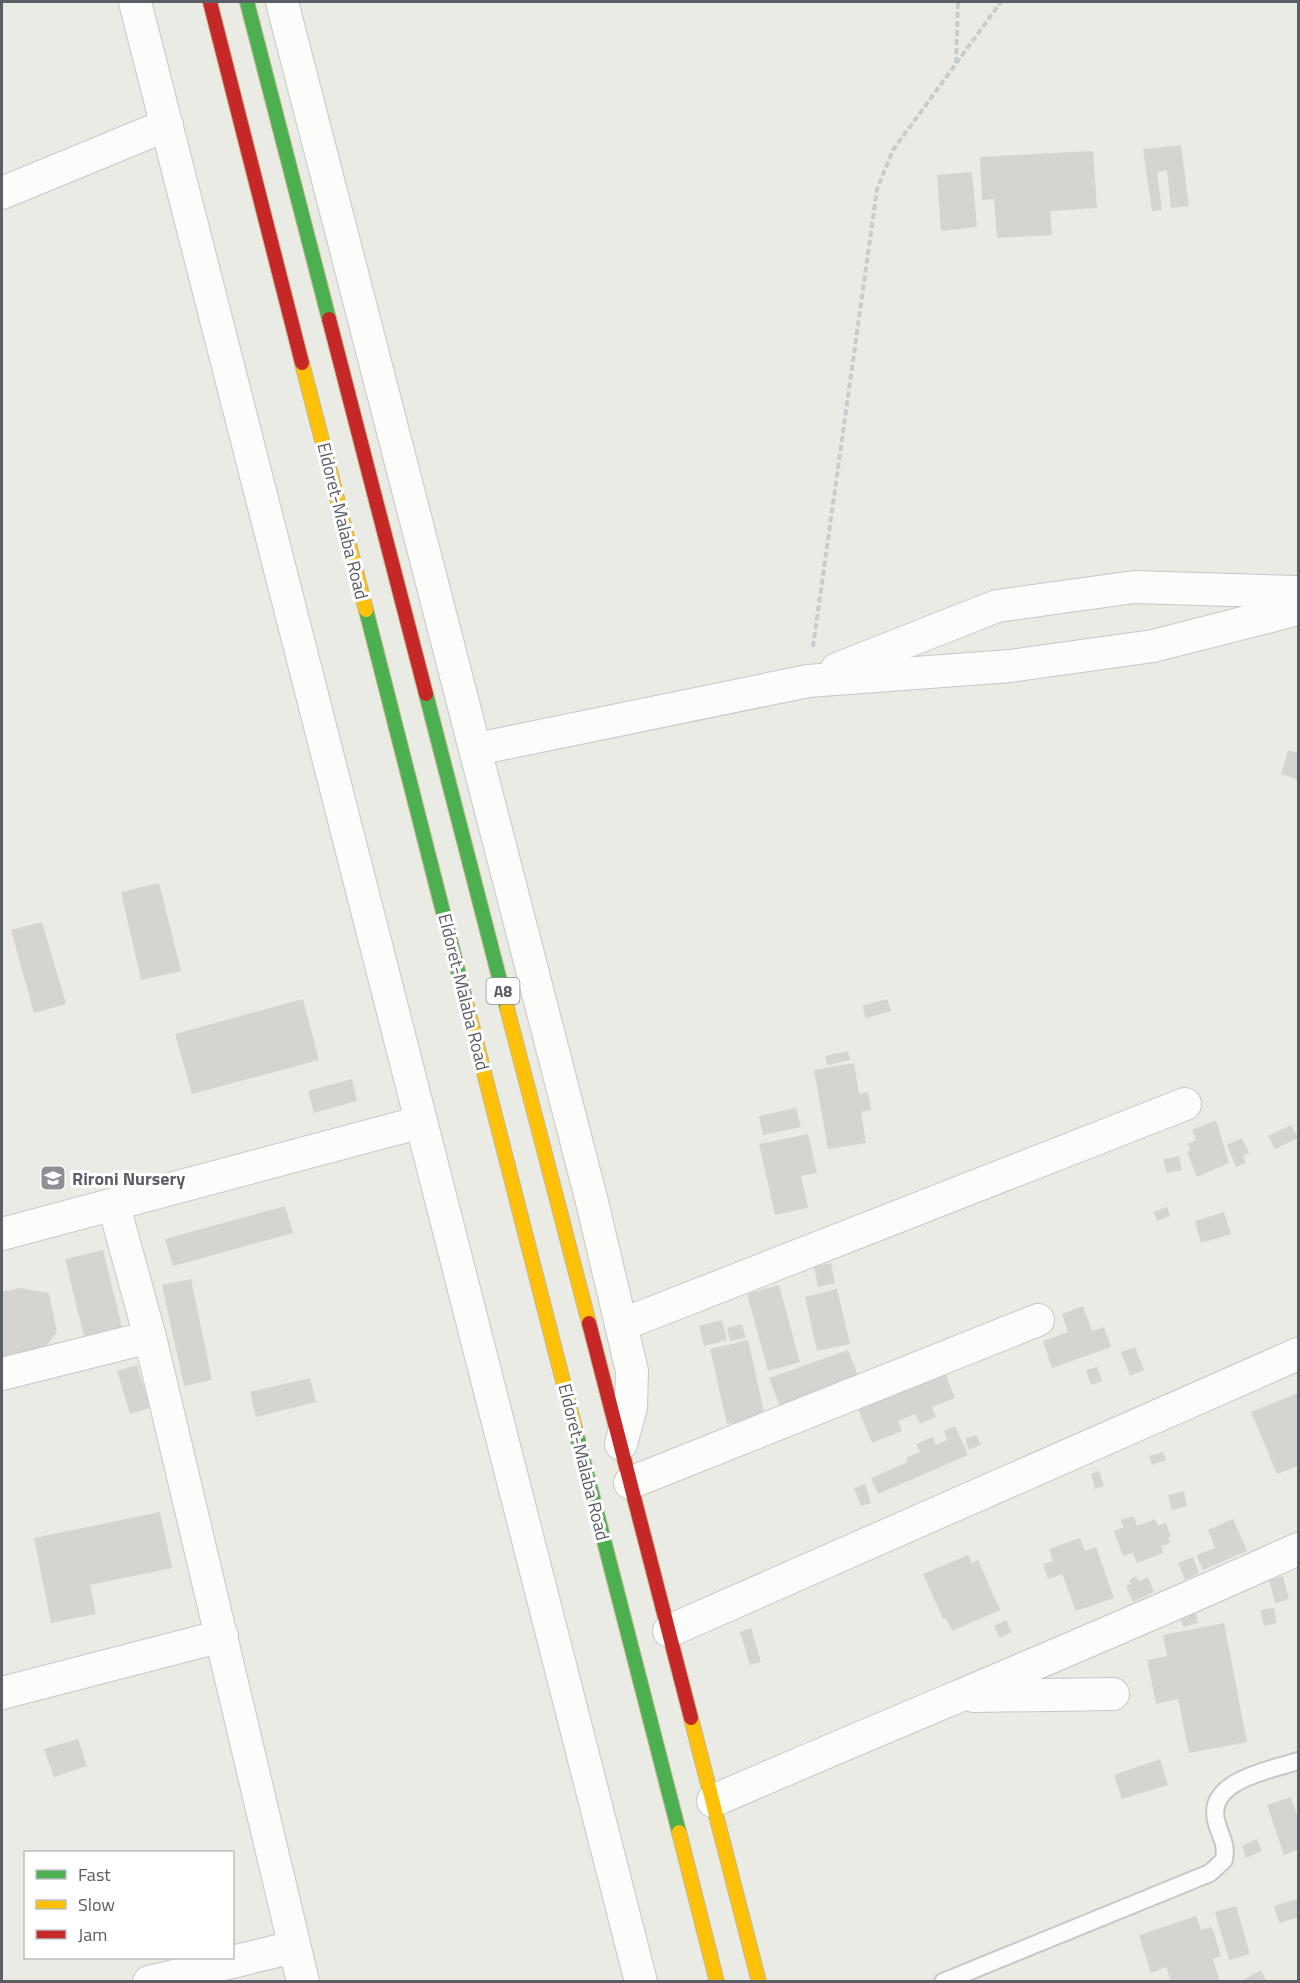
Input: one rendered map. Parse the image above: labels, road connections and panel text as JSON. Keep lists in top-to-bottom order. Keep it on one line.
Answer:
{"streets":{"highway":["Eldoret-Malaba Road","A8"]},"places":{"school or university":["Rironi Nursery"]},"legend":["Fast","Slow","Jam"]}
